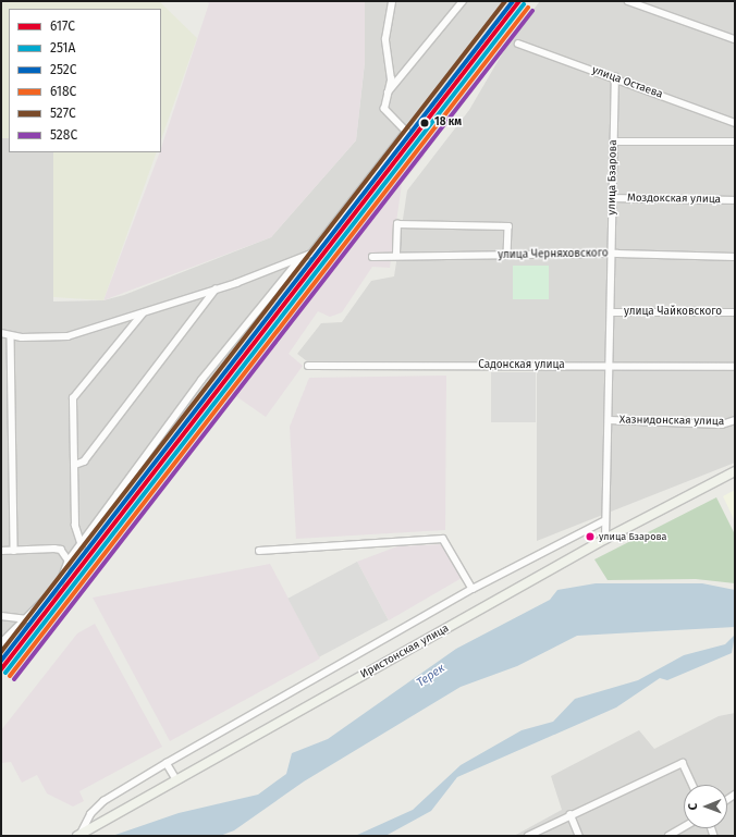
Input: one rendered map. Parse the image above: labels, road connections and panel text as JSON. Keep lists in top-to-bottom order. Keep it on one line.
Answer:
{"streets":{"main road":["Иристонская улица"],"street":["улица Остаева","улица Бзарова","Моздокская улица","улица Черняховского","улица Чайковского","Садонская улица","Хазнидонская улица"]},"crossings":[["улица Остаева","улица Бзарова"],["улица Бзарова","Моздокская улица"],["улица Бзарова","улица Черняховского"],["улица Бзарова","улица Чайковского"],["улица Бзарова","Садонская улица"],["улица Бзарова","Хазнидонская улица"],["улица Бзарова","Иристонская улица"]],"water":["Терек"],"places":["18 км","улица Бзарова"],"lines":["transit line 617C","transit line 252С","transit line 527С","transit line 251А","transit line 618С","transit line 528С"],"legend":["617C","251А","252С","618С","527С","528С"],"north":"left"}
